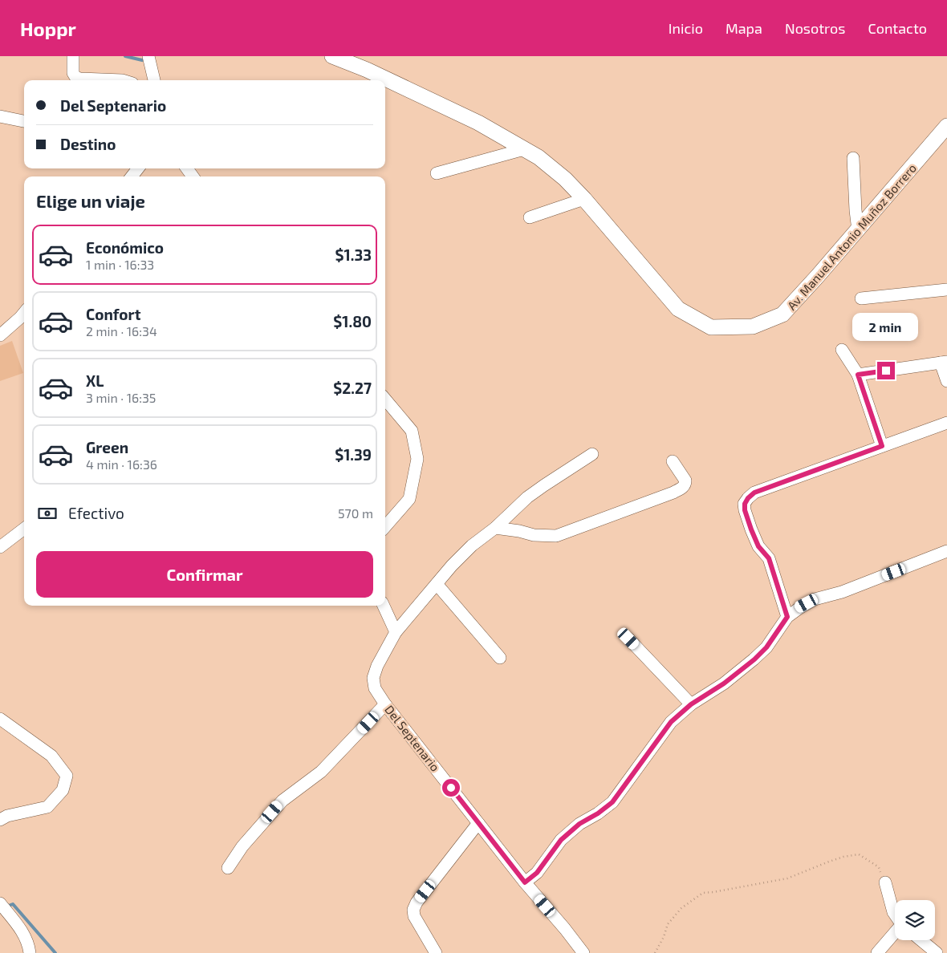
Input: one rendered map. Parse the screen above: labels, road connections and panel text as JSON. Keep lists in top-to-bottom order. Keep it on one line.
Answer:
{"streets":{"street":["Av. Manuel Antonio Muñoz Borrero","Del Septenario"]},"page":{"header":"Hoppr","nav":["Inicio","Mapa","Nosotros","Contacto"],"banner":["Del Septenario","Destino"],"heading":"Elige un viaje","list":[{"name":"Económico","note":"1 min · 16:33","value":"$1.33"},{"name":"Confort","note":"2 min · 16:34","value":"$1.80"},{"name":"XL","note":"3 min · 16:35","value":"$2.27"},{"name":"Green","note":"4 min · 16:36","value":"$1.39"}],"bubble":"2 min","pay":["Efectivo","570 m"],"buttons":"Confirmar"}}
